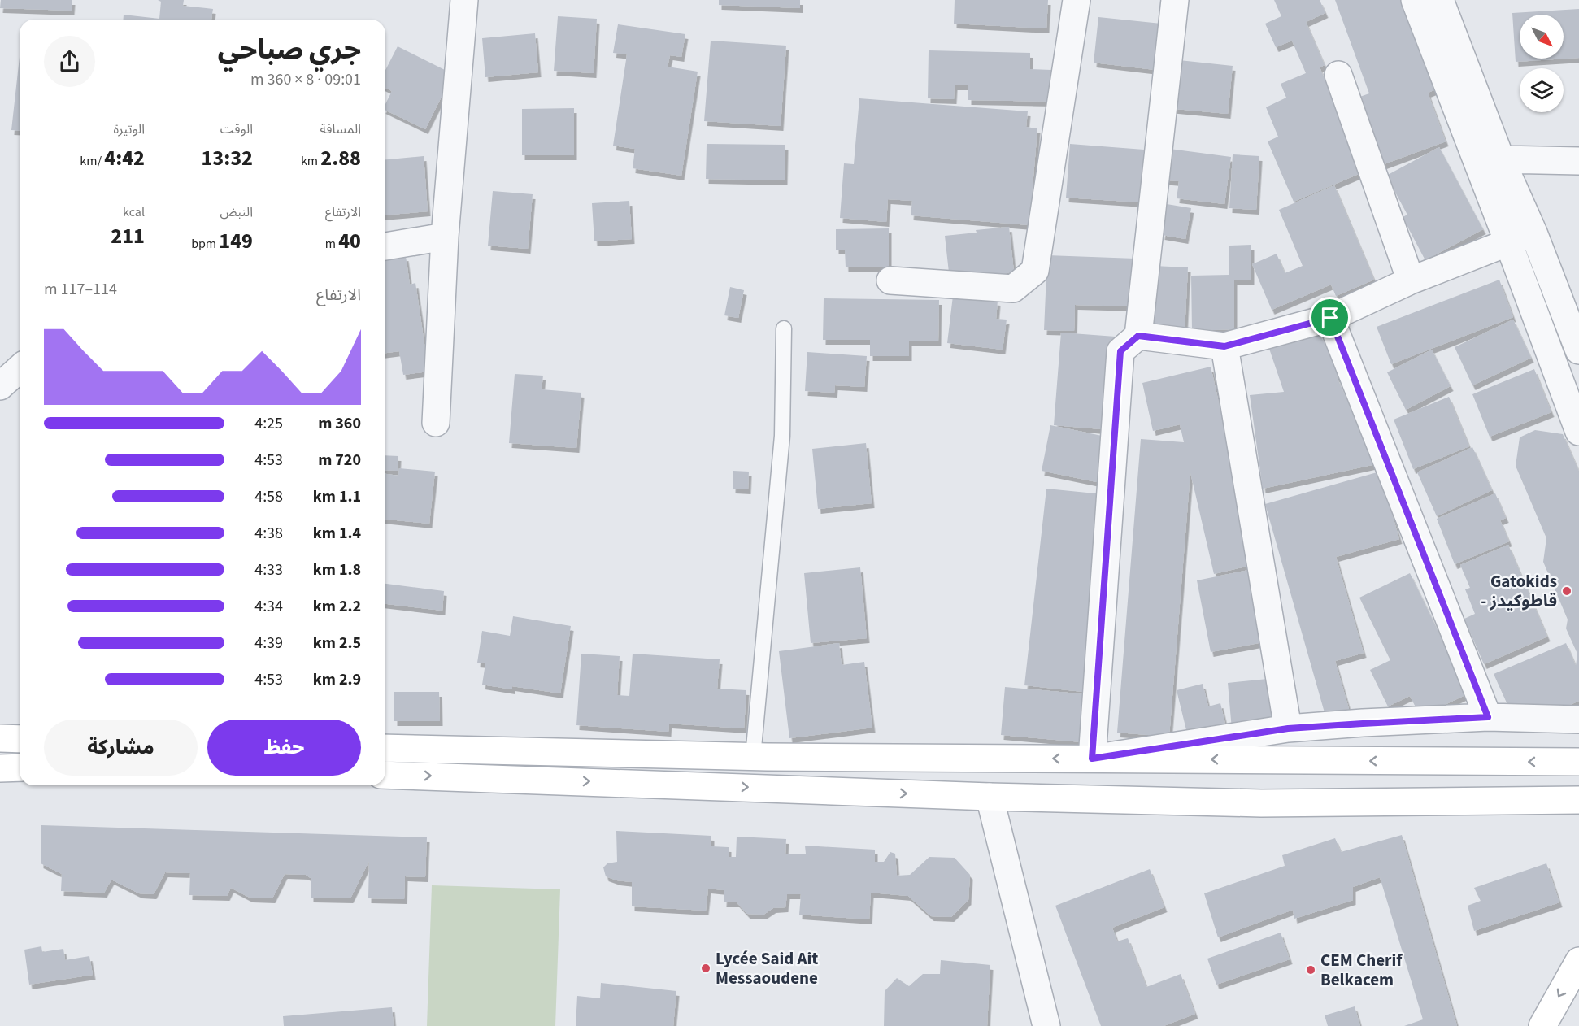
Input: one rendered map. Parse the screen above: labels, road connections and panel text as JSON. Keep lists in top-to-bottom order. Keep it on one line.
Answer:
{"places":["Gatokids - قاطوكيدز","Lycée Said Ait Messaoudene","CEM Cherif Belkacem"],"north":"bottom right","page":{"heading":["جري صباحي","09:01 · 8 × 360 m"],"stats":[["المسافة","2.88 km"],["الوقت","13:32"],["الوتيرة","4:42 /km"],["الارتفاع","40 m"],["النبض","149 bpm"],["kcal","211"]],"chart":["الارتفاع","114–117 m"],"list":[{"name":"360 m","note":"4:25"},{"name":"720 m","note":"4:53"},{"name":"1.1 km","note":"4:58"},{"name":"1.4 km","note":"4:38"},{"name":"1.8 km","note":"4:33"},{"name":"2.2 km","note":"4:34"},{"name":"2.5 km","note":"4:39"},{"name":"2.9 km","note":"4:53"}],"buttons":["حفظ","مشاركة"]}}
